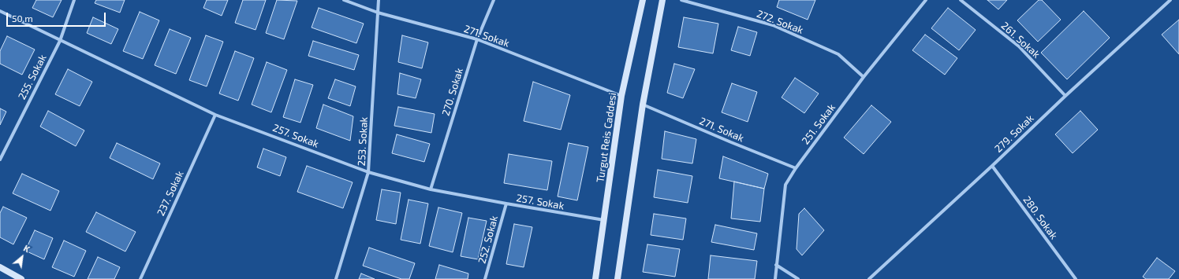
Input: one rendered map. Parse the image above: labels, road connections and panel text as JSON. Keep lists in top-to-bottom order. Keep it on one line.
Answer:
{"streets":{"main road":["Turgut Reis Caddesi"],"street":["272. Sokak","271. Sokak","261. Sokak","255. Sokak","270. Sokak","251. Sokak","279. Sokak","257. Sokak","253. Sokak","237. Sokak","280. Sokak","252. Sokak"]},"crossings":[["272. Sokak","251. Sokak"],["271. Sokak","270. Sokak"],["271. Sokak","251. Sokak"],["271. Sokak","Turgut Reis Caddesi"],["271. Sokak","253. Sokak"],["261. Sokak","279. Sokak"],["255. Sokak","257. Sokak"],["270. Sokak","257. Sokak"],["279. Sokak","280. Sokak"],["257. Sokak","Turgut Reis Caddesi"],["257. Sokak","253. Sokak"],["257. Sokak","237. Sokak"],["257. Sokak","252. Sokak"]],"scale_bar":"50 m","north":"top right"}
